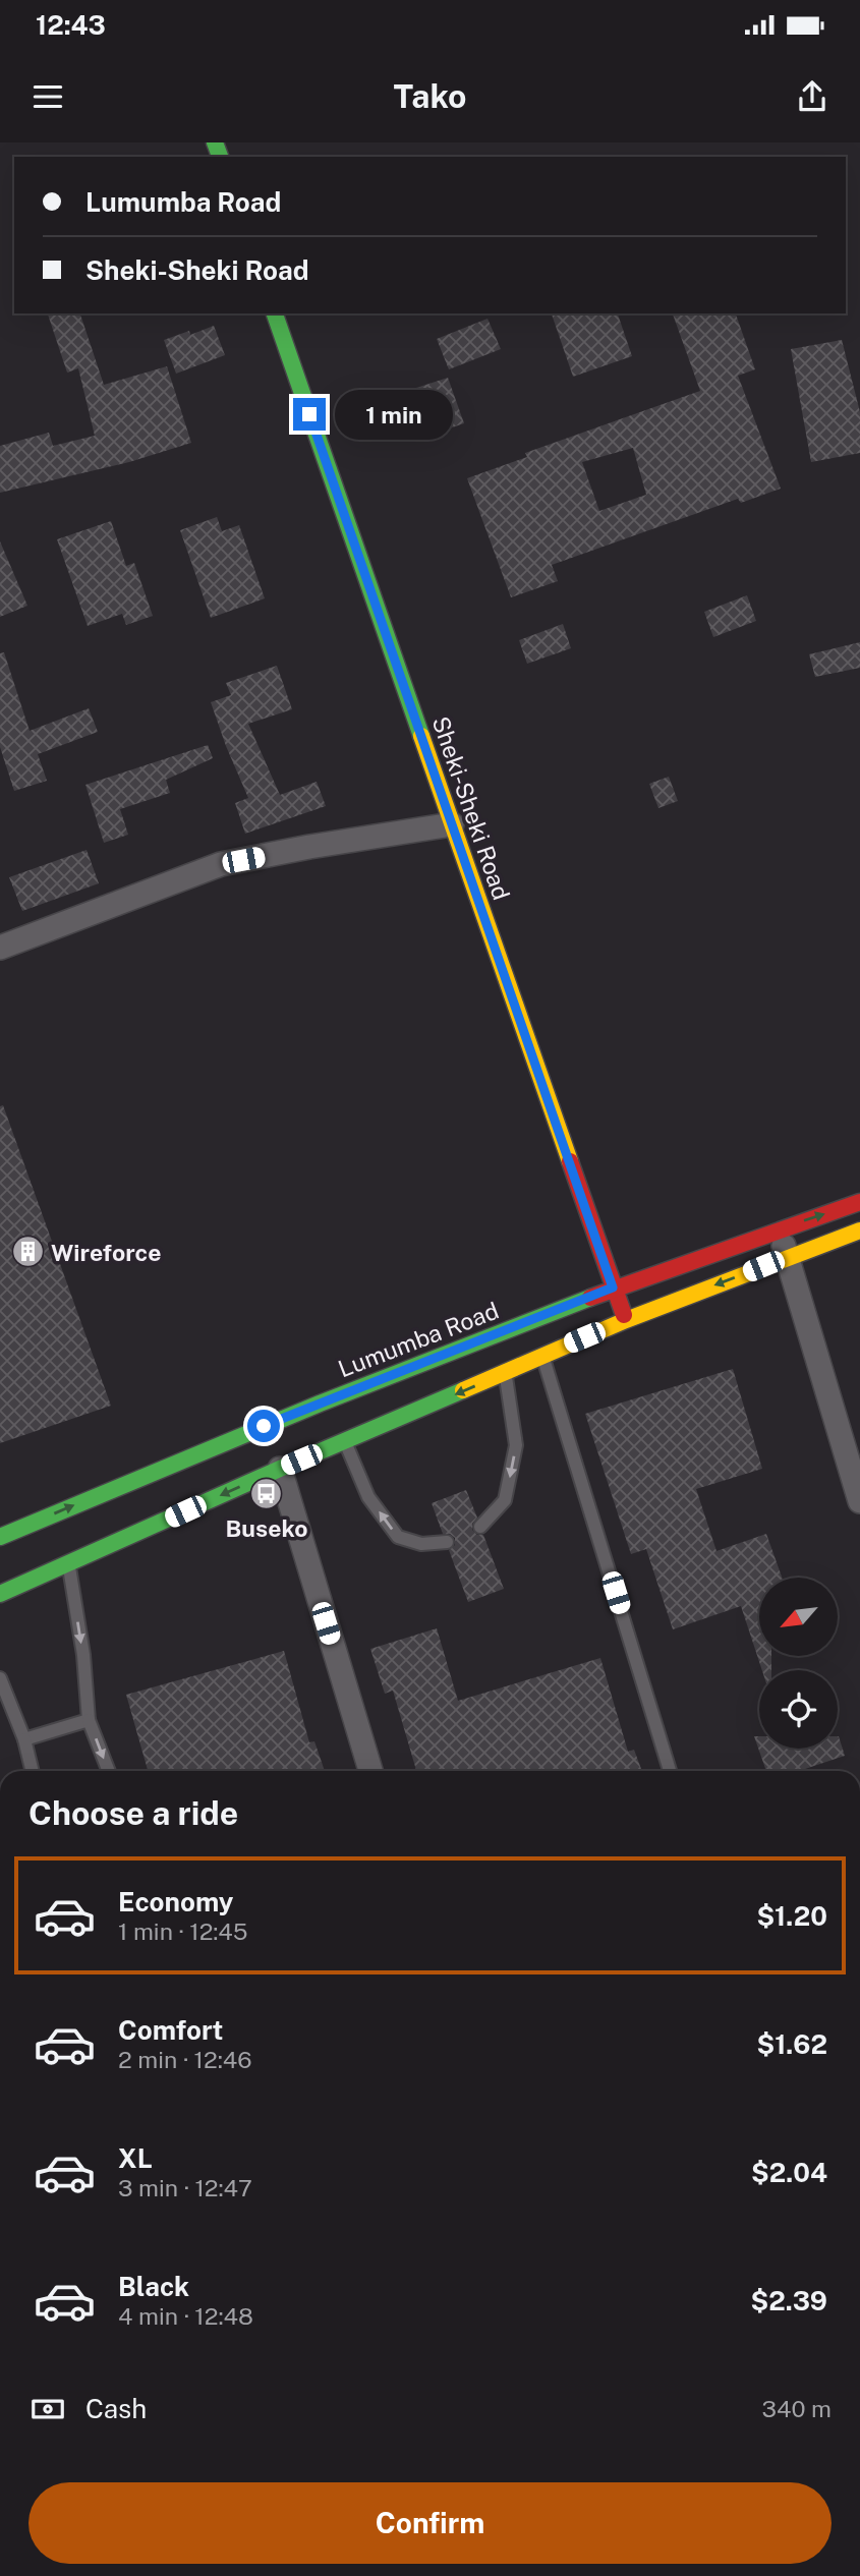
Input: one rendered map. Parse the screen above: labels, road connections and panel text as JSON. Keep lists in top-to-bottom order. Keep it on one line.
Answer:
{"streets":{"main road":["Sheki-Sheki Road","Lumumba Road"]},"crossings":[["Sheki-Sheki Road","Lumumba Road"]],"places":{"building":["Wireforce"],"bus stop":["Buseko"]},"north":"bottom left","page":{"status":"12:43","header":"Tako","banner":["Lumumba Road","Sheki-Sheki Road"],"bubble":"1 min","heading":"Choose a ride","list":[{"name":"Economy","note":"1 min · 12:45","value":"$1.20"},{"name":"Comfort","note":"2 min · 12:46","value":"$1.62"},{"name":"XL","note":"3 min · 12:47","value":"$2.04"},{"name":"Black","note":"4 min · 12:48","value":"$2.39"}],"pay":["Cash","340 m"],"buttons":"Confirm"}}
